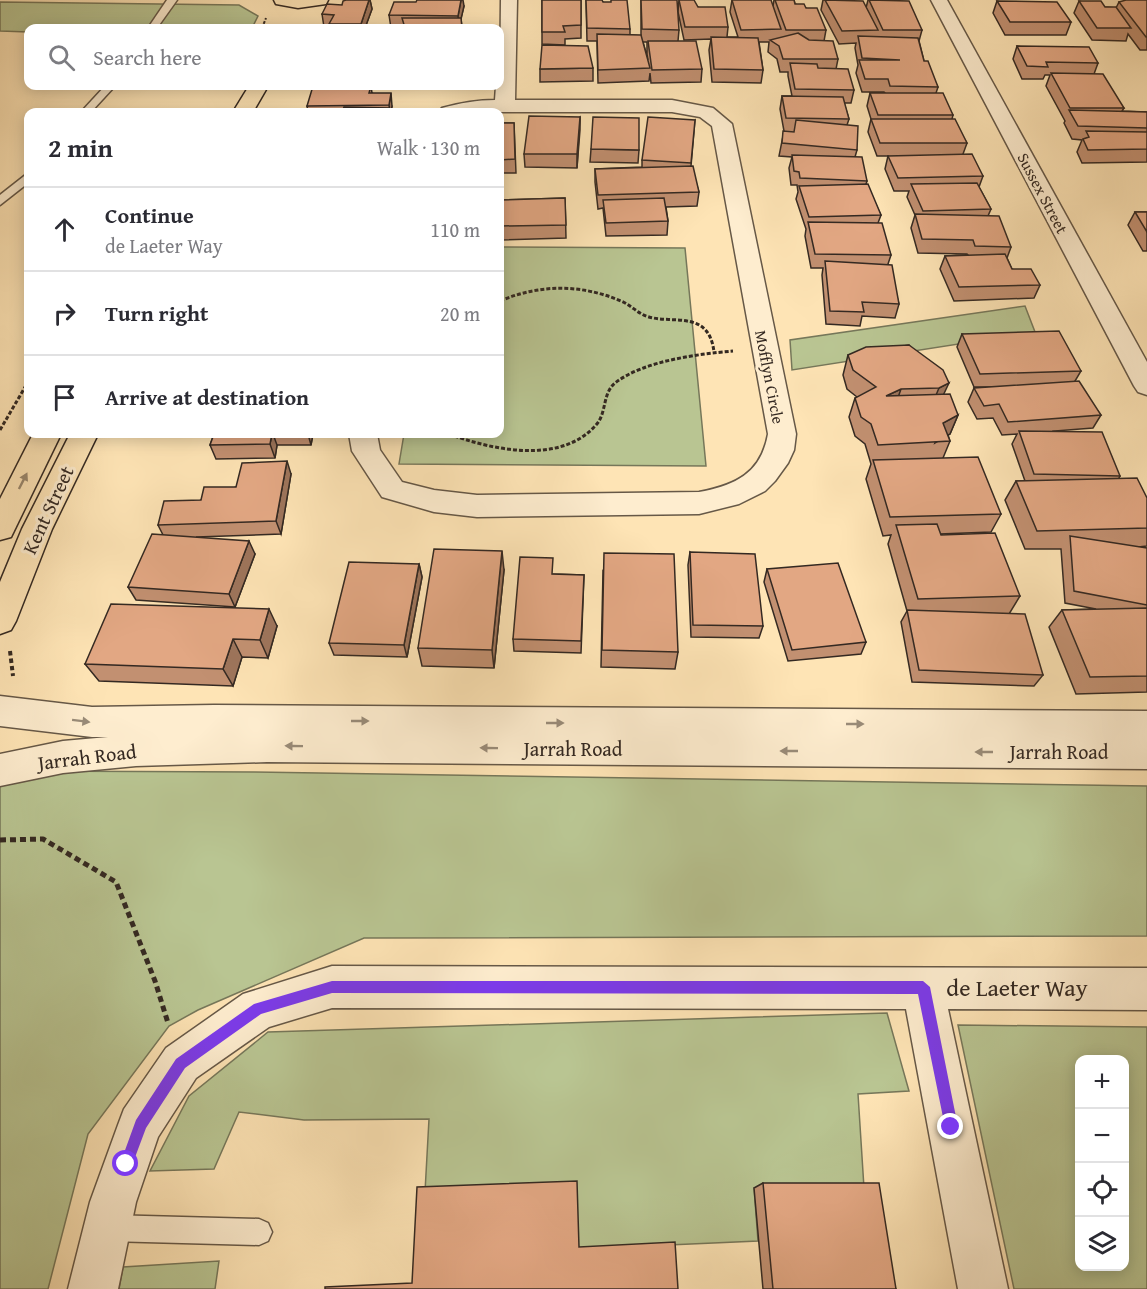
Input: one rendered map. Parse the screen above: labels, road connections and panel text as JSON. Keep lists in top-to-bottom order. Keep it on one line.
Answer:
{"streets":{"main road":["Kent Street"],"street":["Sussex Street","Mofflyn Circle","Jarrah Road","de Laeter Way"]},"page":{"search":"Search here","heading":["2 min","Walk · 130 m"],"list":[["Continue","de Laeter Way","110 m"],["Turn right","20 m"],"Arrive at destination"],"map_buttons":["+","−"]}}
